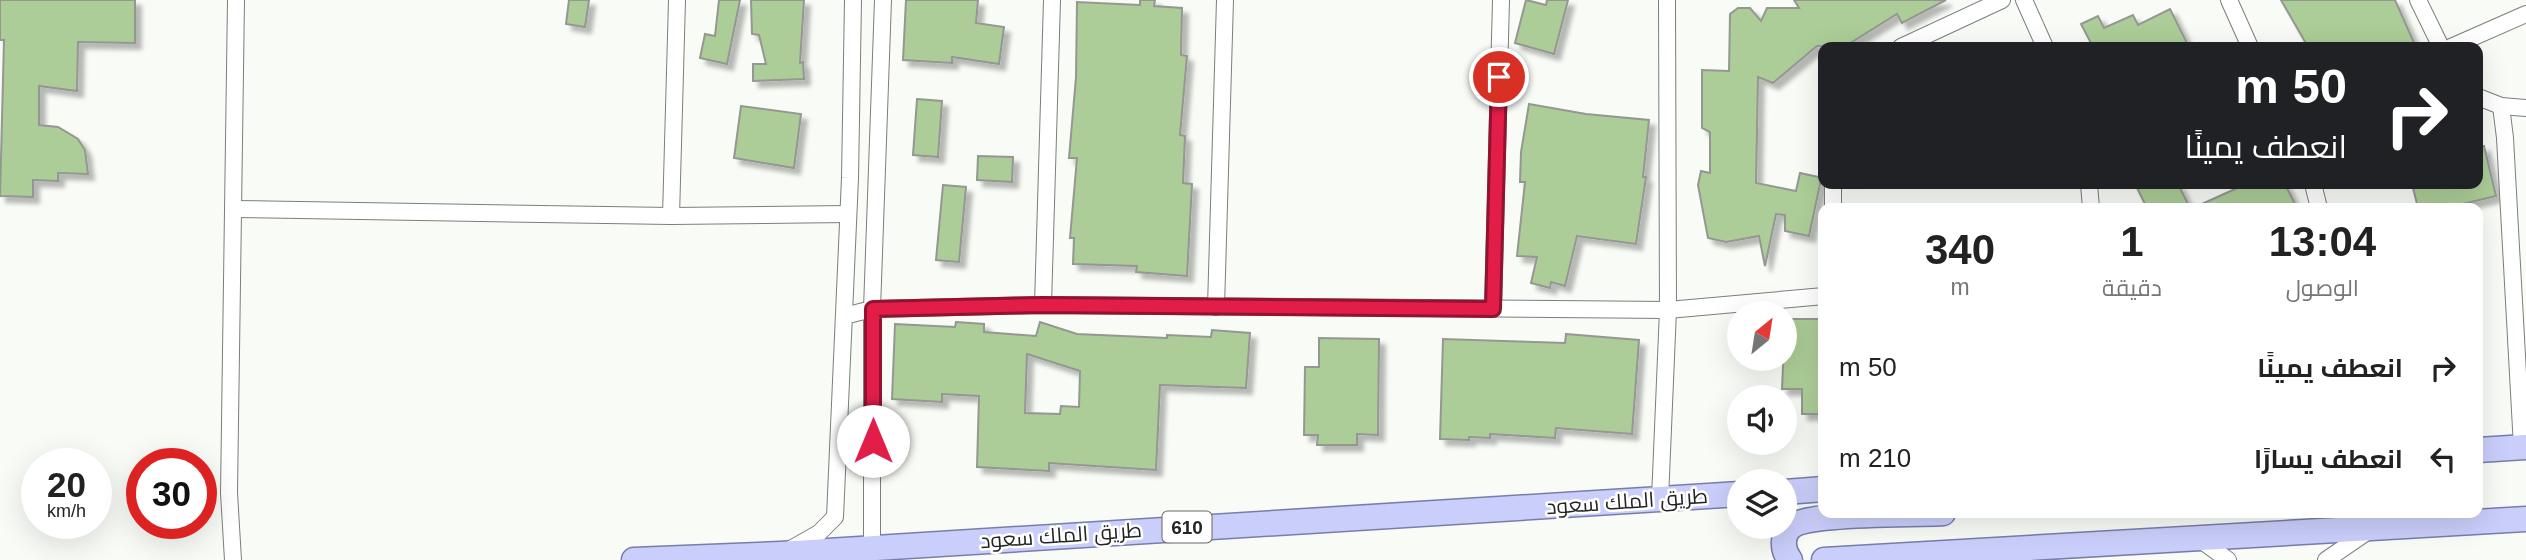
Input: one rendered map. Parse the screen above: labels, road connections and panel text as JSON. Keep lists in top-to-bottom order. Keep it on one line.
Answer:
{"streets":{"main road":["طريق الملك سعود","610"]},"north":"top right","page":{"turn":["50 m","انعطف يمينًا"],"eta":["13:04","الوصول","1","دقيقة","340","m"],"list":[{"name":"انعطف يمينًا","value":"50 m"},{"name":"انعطف يسارًا","value":"210 m"}],"speed":"20 km/h","limit":"30"}}
